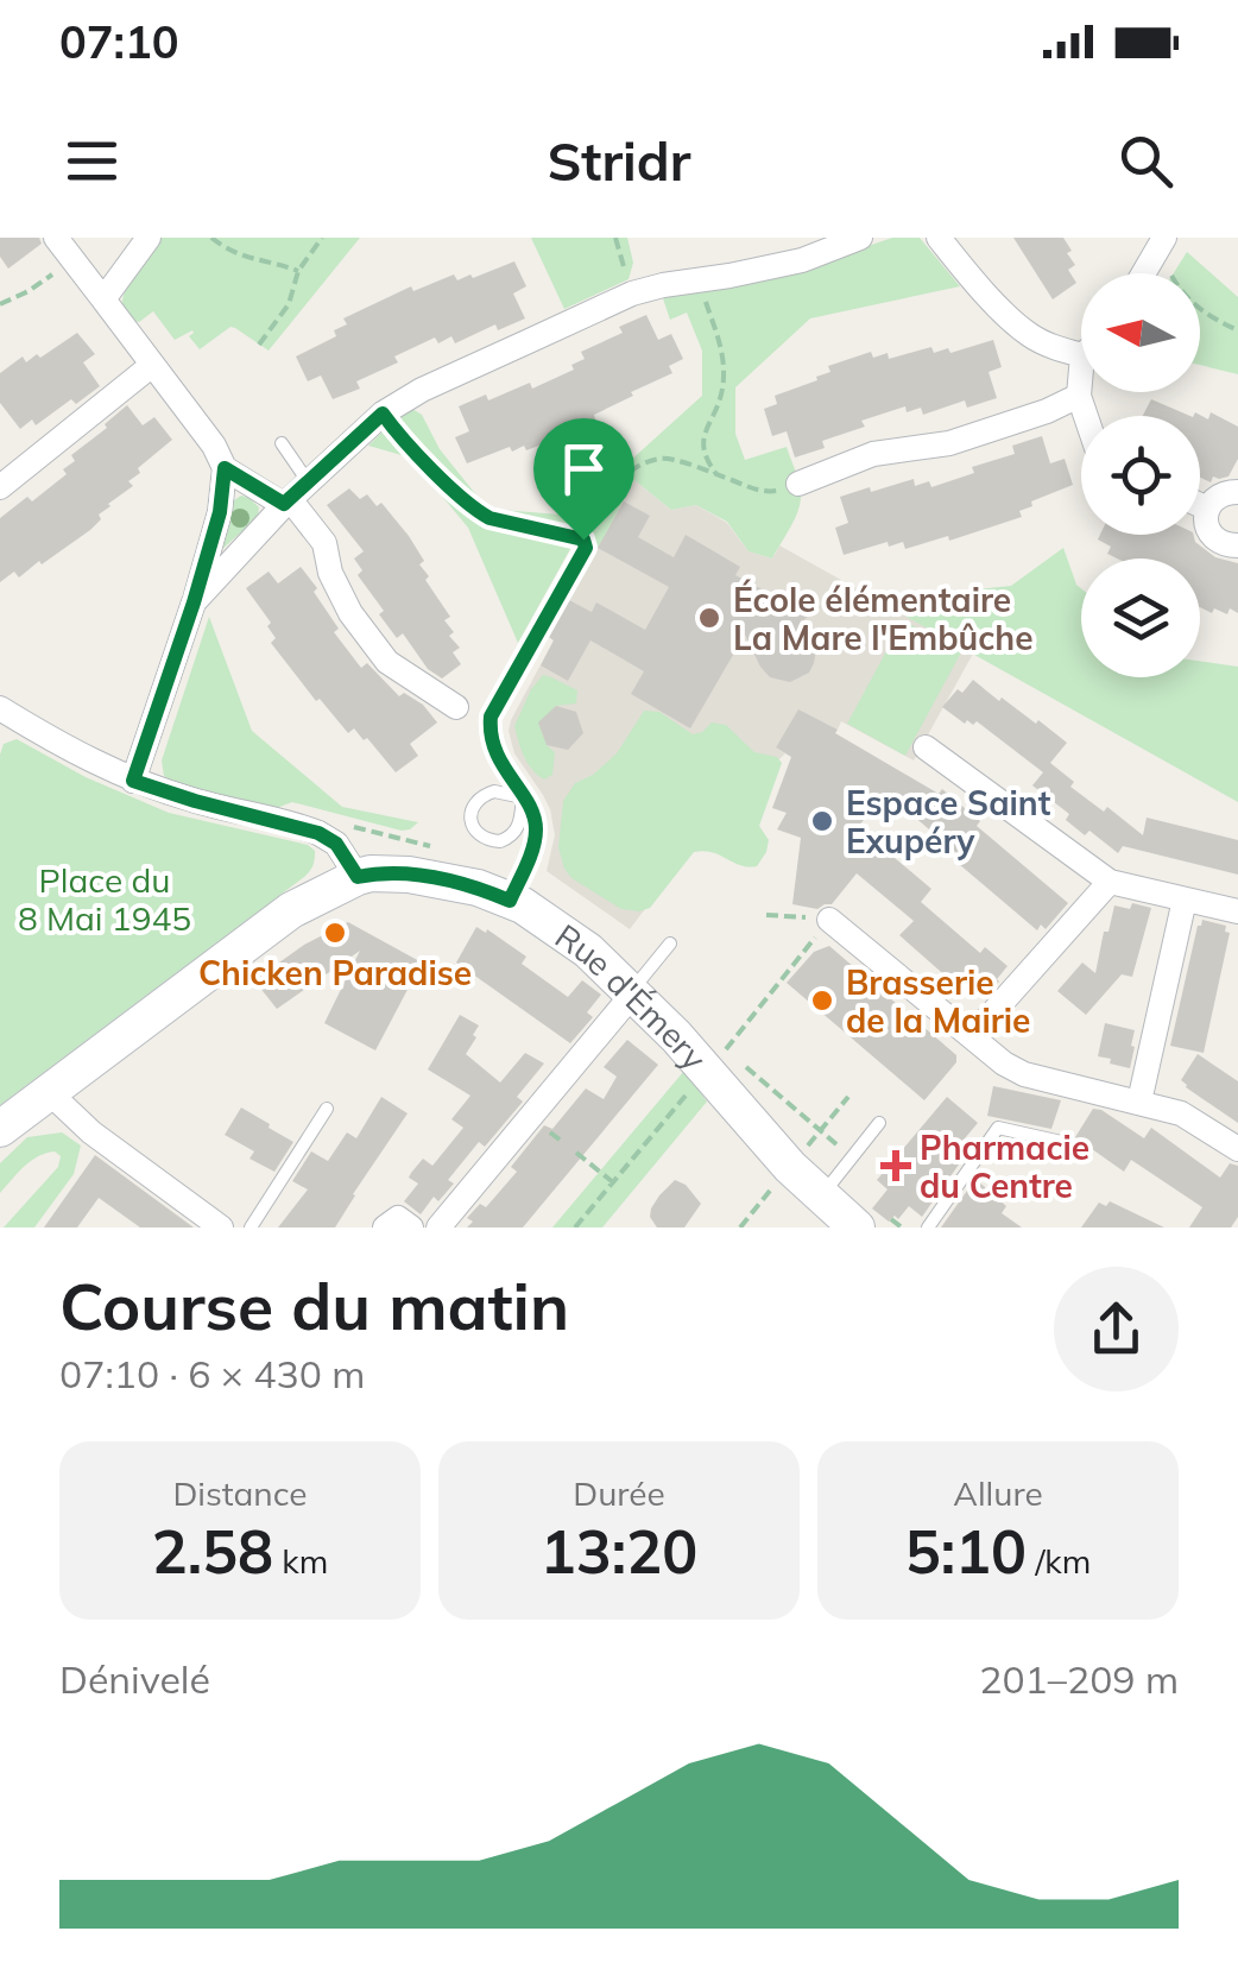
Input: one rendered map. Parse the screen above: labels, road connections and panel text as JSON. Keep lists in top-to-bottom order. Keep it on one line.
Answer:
{"streets":{"main road":["Rue d'Émery"]},"parks":["Place du 8 Mai 1945"],"places":{"other":["École élémentaire La Mare l'Embûche","Espace Saint Exupéry","Chicken Paradise","Brasserie de la Mairie"],"health":["Pharmacie du Centre"]},"north":"left","page":{"status":"07:10","header":"Stridr","heading":["Course du matin","07:10 · 6 × 430 m"],"stats":[["Distance","2.58 km"],["Durée","13:20"],["Allure","5:10 /km"]],"chart":["Dénivelé","201–209 m"]}}
